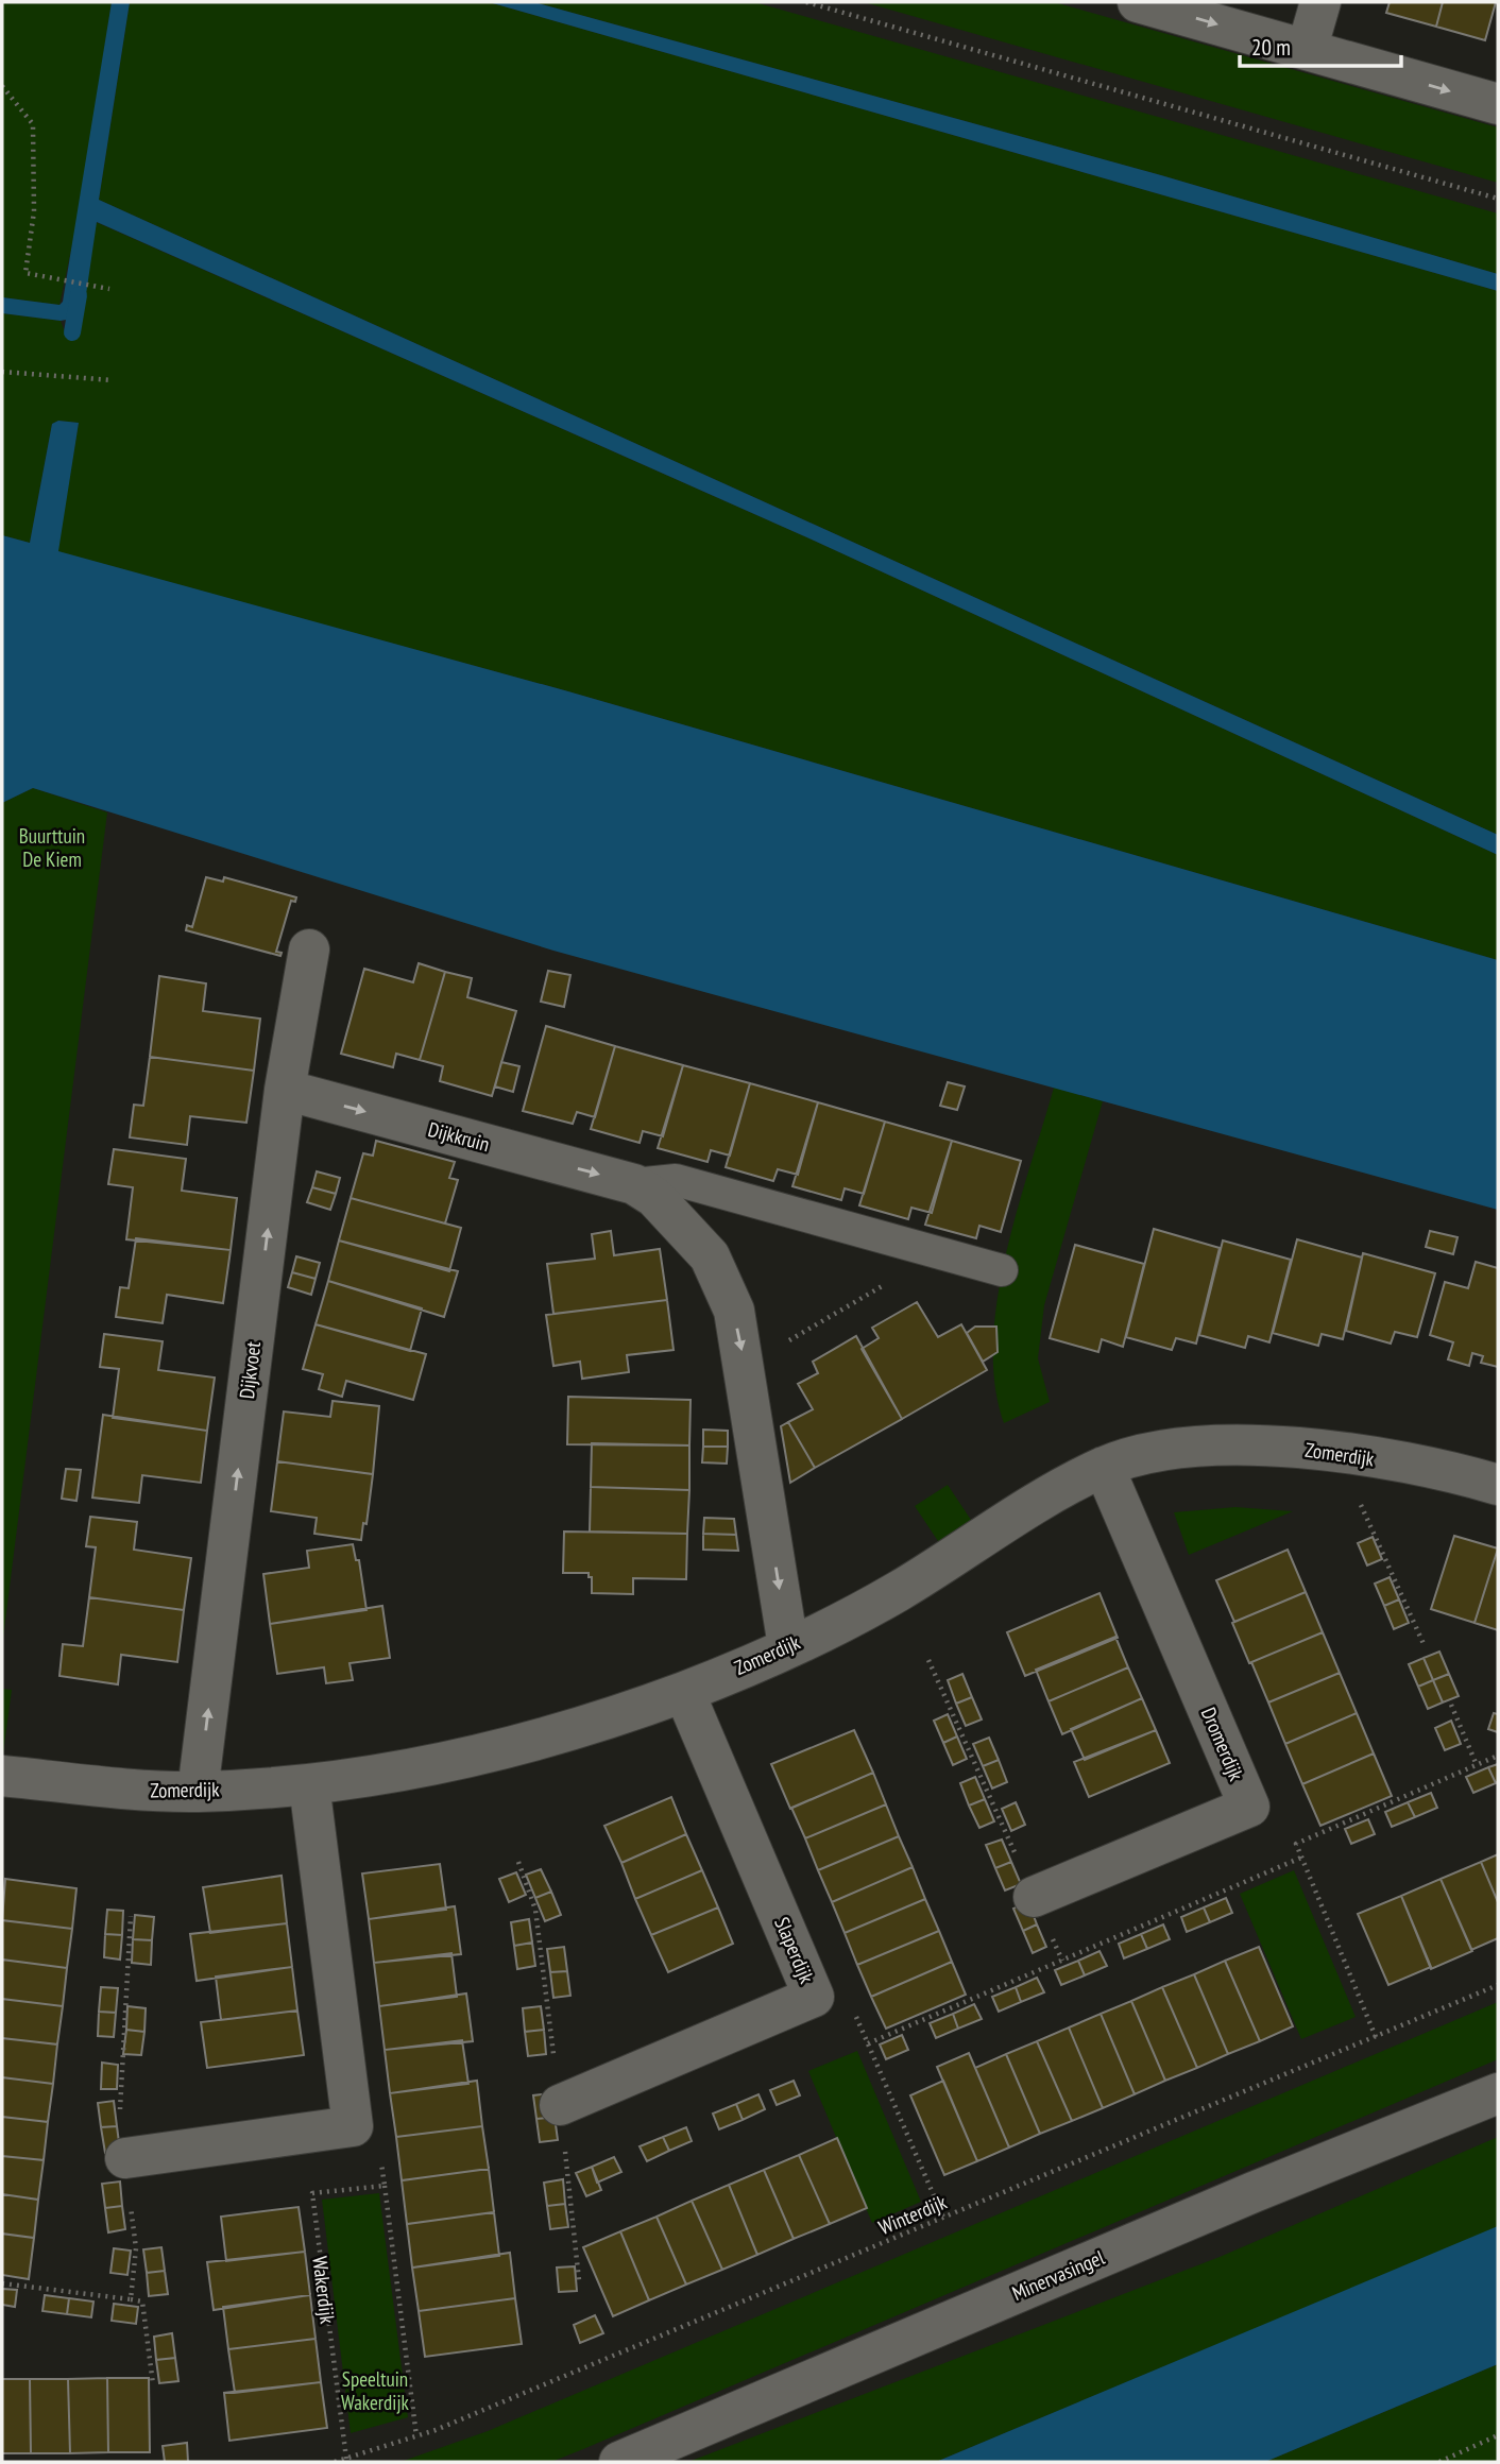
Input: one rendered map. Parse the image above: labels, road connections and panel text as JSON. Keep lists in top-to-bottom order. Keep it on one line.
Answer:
{"streets":{"street":["Dijkkruin","Dijkvoet","Zomerdijk","Dromerdijk","Slaperdijk","Minervasingel"],"path":["Winterdijk","Wakerdijk"]},"crossings":[["Dijkkruin","Dijkvoet"],["Dijkkruin","Zomerdijk"],["Dijkvoet","Zomerdijk"],["Zomerdijk","Dromerdijk"],["Zomerdijk","Slaperdijk"],["Winterdijk","Wakerdijk"]],"one_way":["Dijkkruin","Dijkvoet"],"parks":["Buurttuin De Kiem","Speeltuin Wakerdijk"],"scale_bar":"20 m"}
